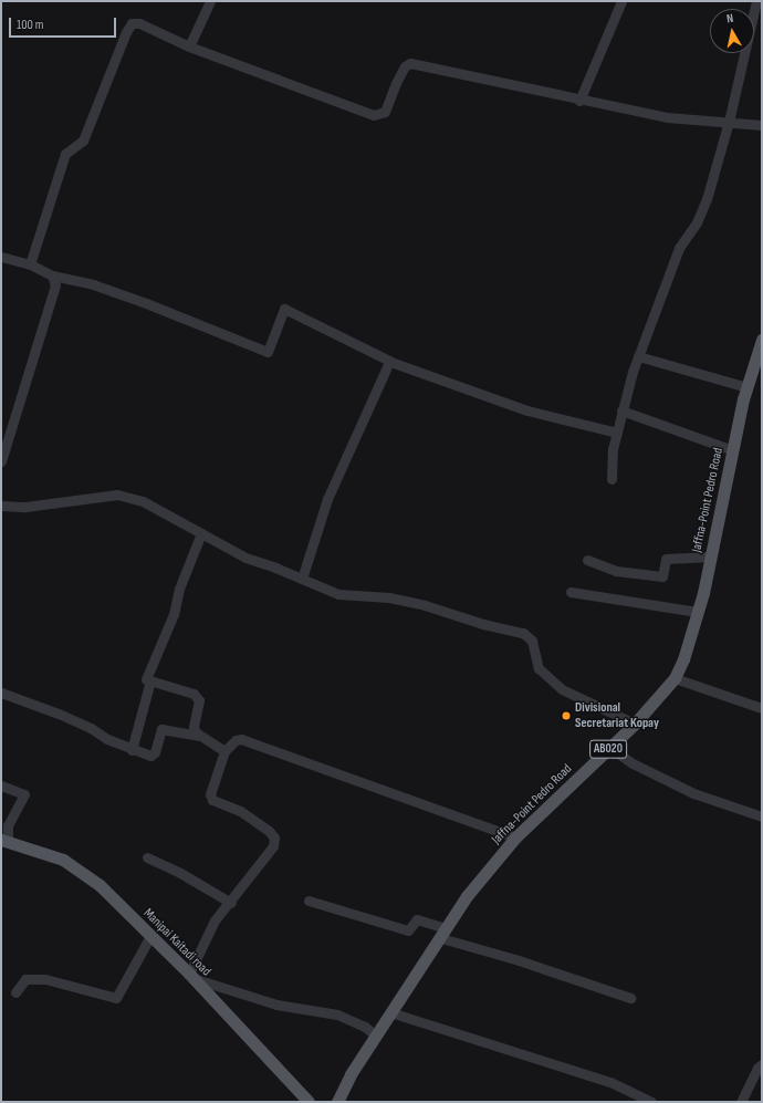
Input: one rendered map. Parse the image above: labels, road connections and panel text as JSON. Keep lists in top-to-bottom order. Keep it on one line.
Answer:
{"streets":{"main road":["Jaffna-Point Pedro Road","AB020","Manipai Kaitadi road"]},"places":["Divisional Secretariat Kopay"],"scale_bar":"100 m","north":"top"}
